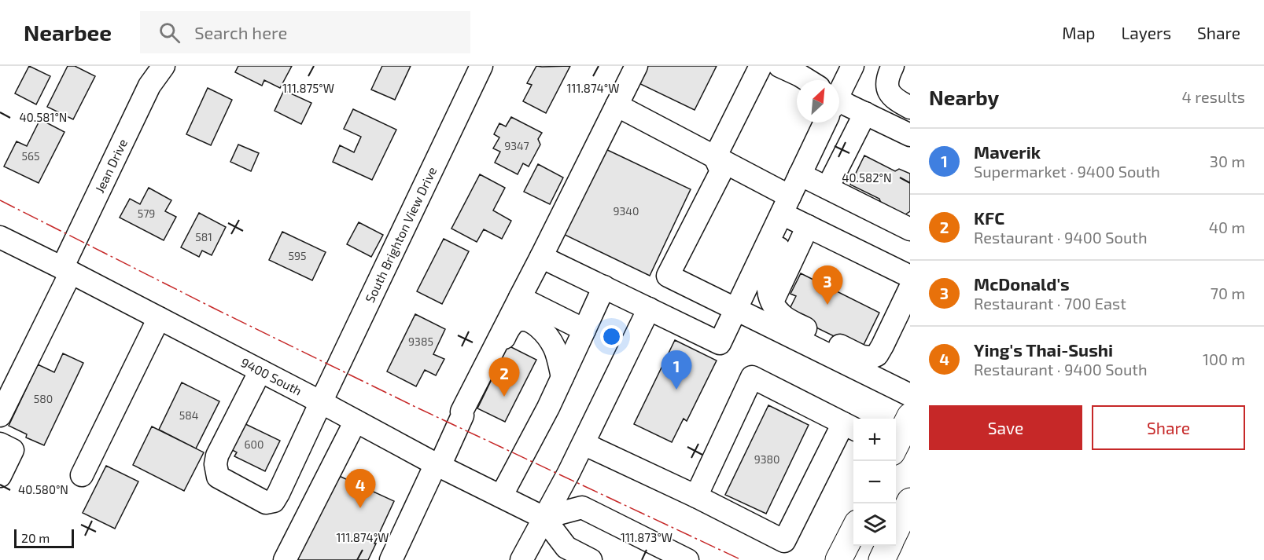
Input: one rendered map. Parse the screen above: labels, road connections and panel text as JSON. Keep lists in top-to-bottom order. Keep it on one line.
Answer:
{"streets":{"street":["Jean Drive","South Brighton View Drive","9400 South"]},"crossings":[["Jean Drive","9400 South"],["South Brighton View Drive","9400 South"]],"house_numbers":["9347","565","9340","579","581","595","9385","580","584","600","9380"],"scale_bar":"20 m","north":"top right","page":{"header":"Nearbee","search":"Search here","nav":["Map","Layers","Share"],"heading":["Nearby","4 results"],"list":[{"mark":"1","name":"Maverik","note":"Supermarket · 9400 South","value":"30 m"},{"mark":"2","name":"KFC","note":"Restaurant · 9400 South","value":"40 m"},{"mark":"3","name":"McDonald's","note":"Restaurant · 700 East","value":"70 m"},{"mark":"4","name":"Ying's Thai-Sushi","note":"Restaurant · 9400 South","value":"100 m"}],"pins":["3","1","2","4"],"buttons":["Save","Share"],"map_buttons":["+","−"],"scale":"20 m"},"coordinates":["111.875°W","111.874°W","40.581°N","40.582°N","40.580°N","111.873°W"]}
